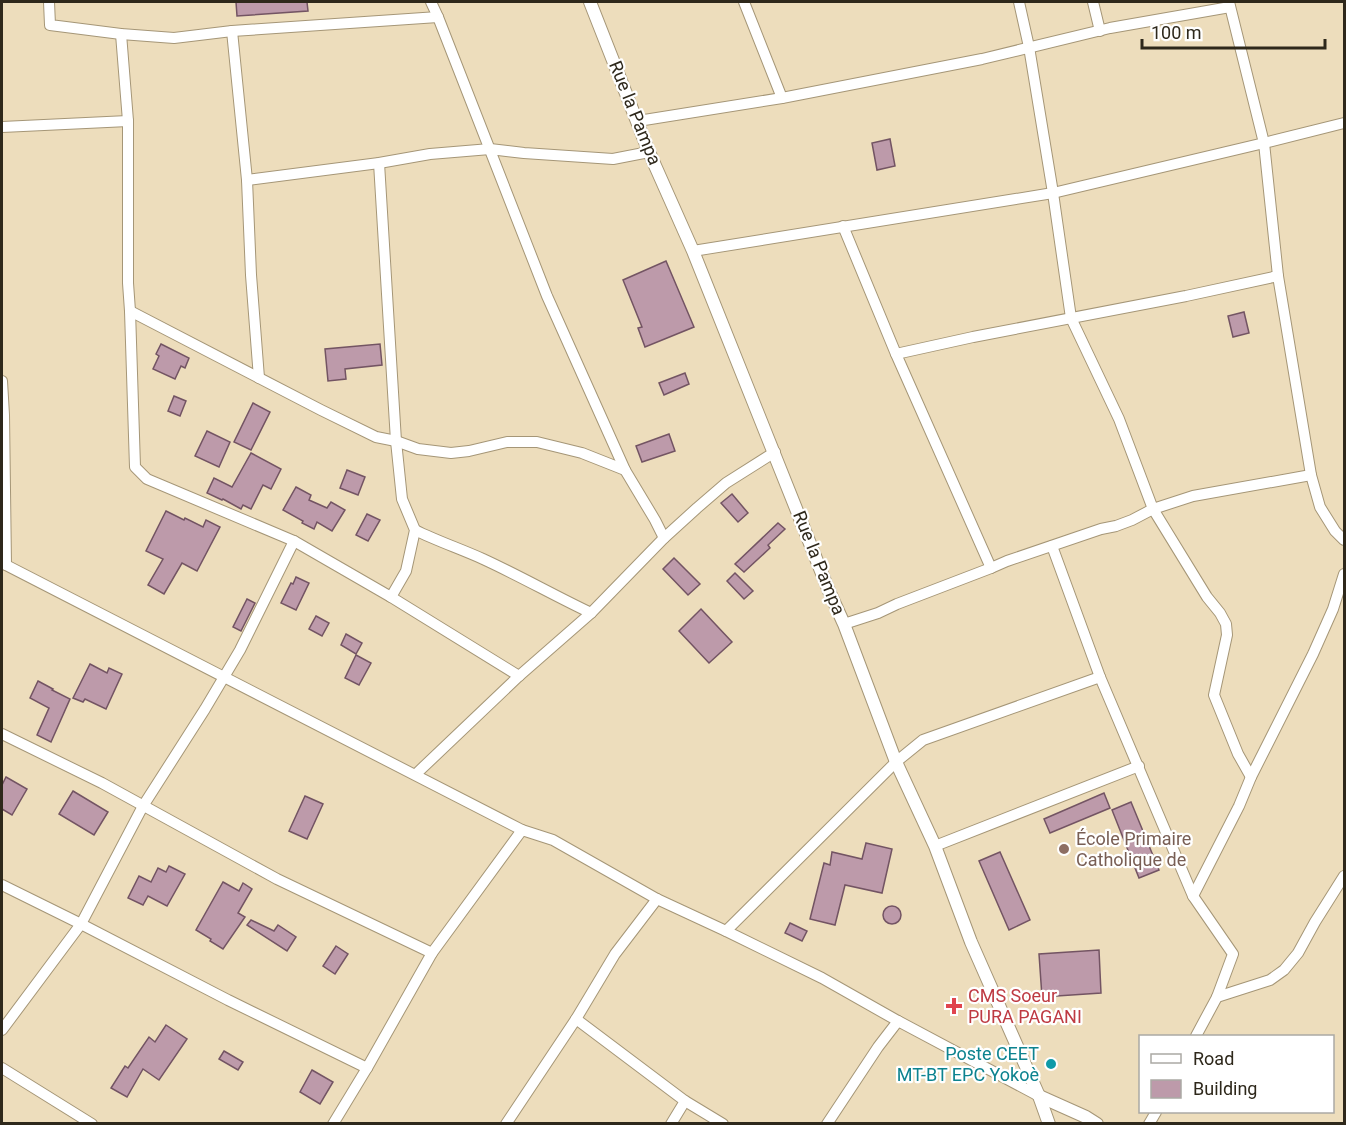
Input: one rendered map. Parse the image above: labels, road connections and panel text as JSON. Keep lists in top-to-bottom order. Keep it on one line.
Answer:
{"streets":{"street":["Rue la Pampa"]},"places":{"other":["École Primaire Catholique de","Poste CEET MT-BT EPC Yokoè"],"health":["CMS Soeur PURA PAGANI"]},"legend":["Road","Building"],"scale_bar":"100 m"}
